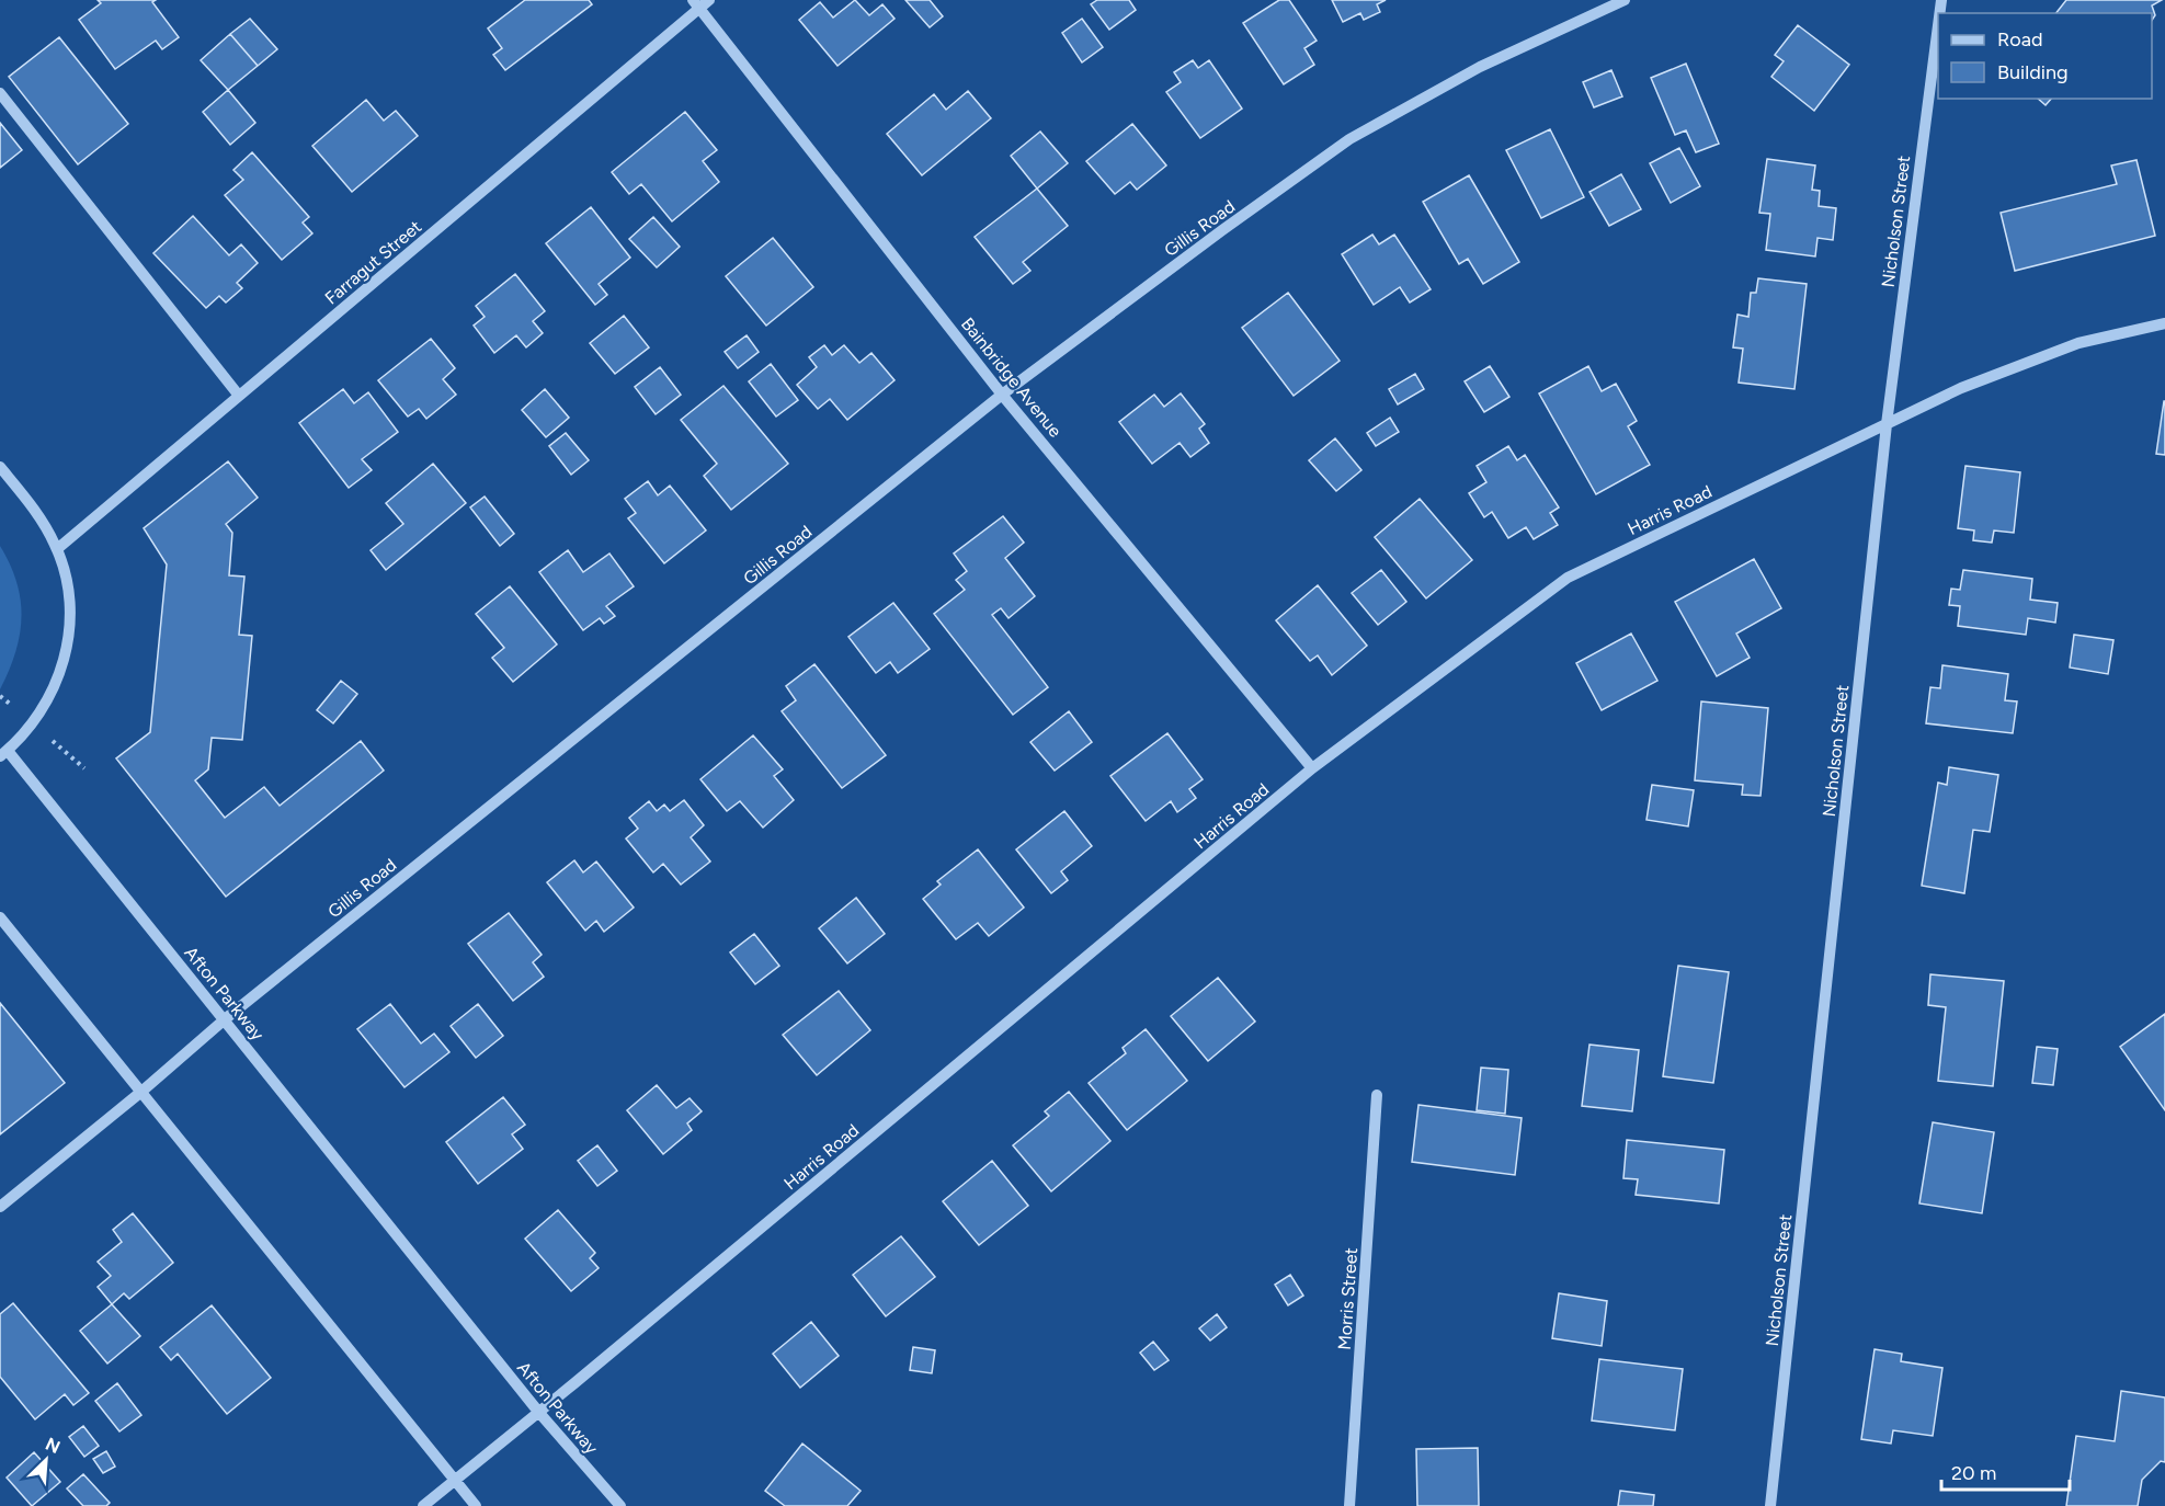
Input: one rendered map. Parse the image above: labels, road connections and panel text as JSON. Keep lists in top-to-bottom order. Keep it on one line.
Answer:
{"streets":{"street":["Nicholson Street","Gillis Road","Farragut Street","Bainbridge Avenue","Harris Road","Afton Parkway","Morris Street"]},"crossings":[["Nicholson Street","Harris Road"],["Gillis Road","Bainbridge Avenue"],["Gillis Road","Afton Parkway"],["Farragut Street","Bainbridge Avenue"],["Farragut Street","Afton Parkway"],["Bainbridge Avenue","Harris Road"],["Harris Road","Afton Parkway"]],"legend":["Road","Building"],"scale_bar":"20 m","north":"top right"}
